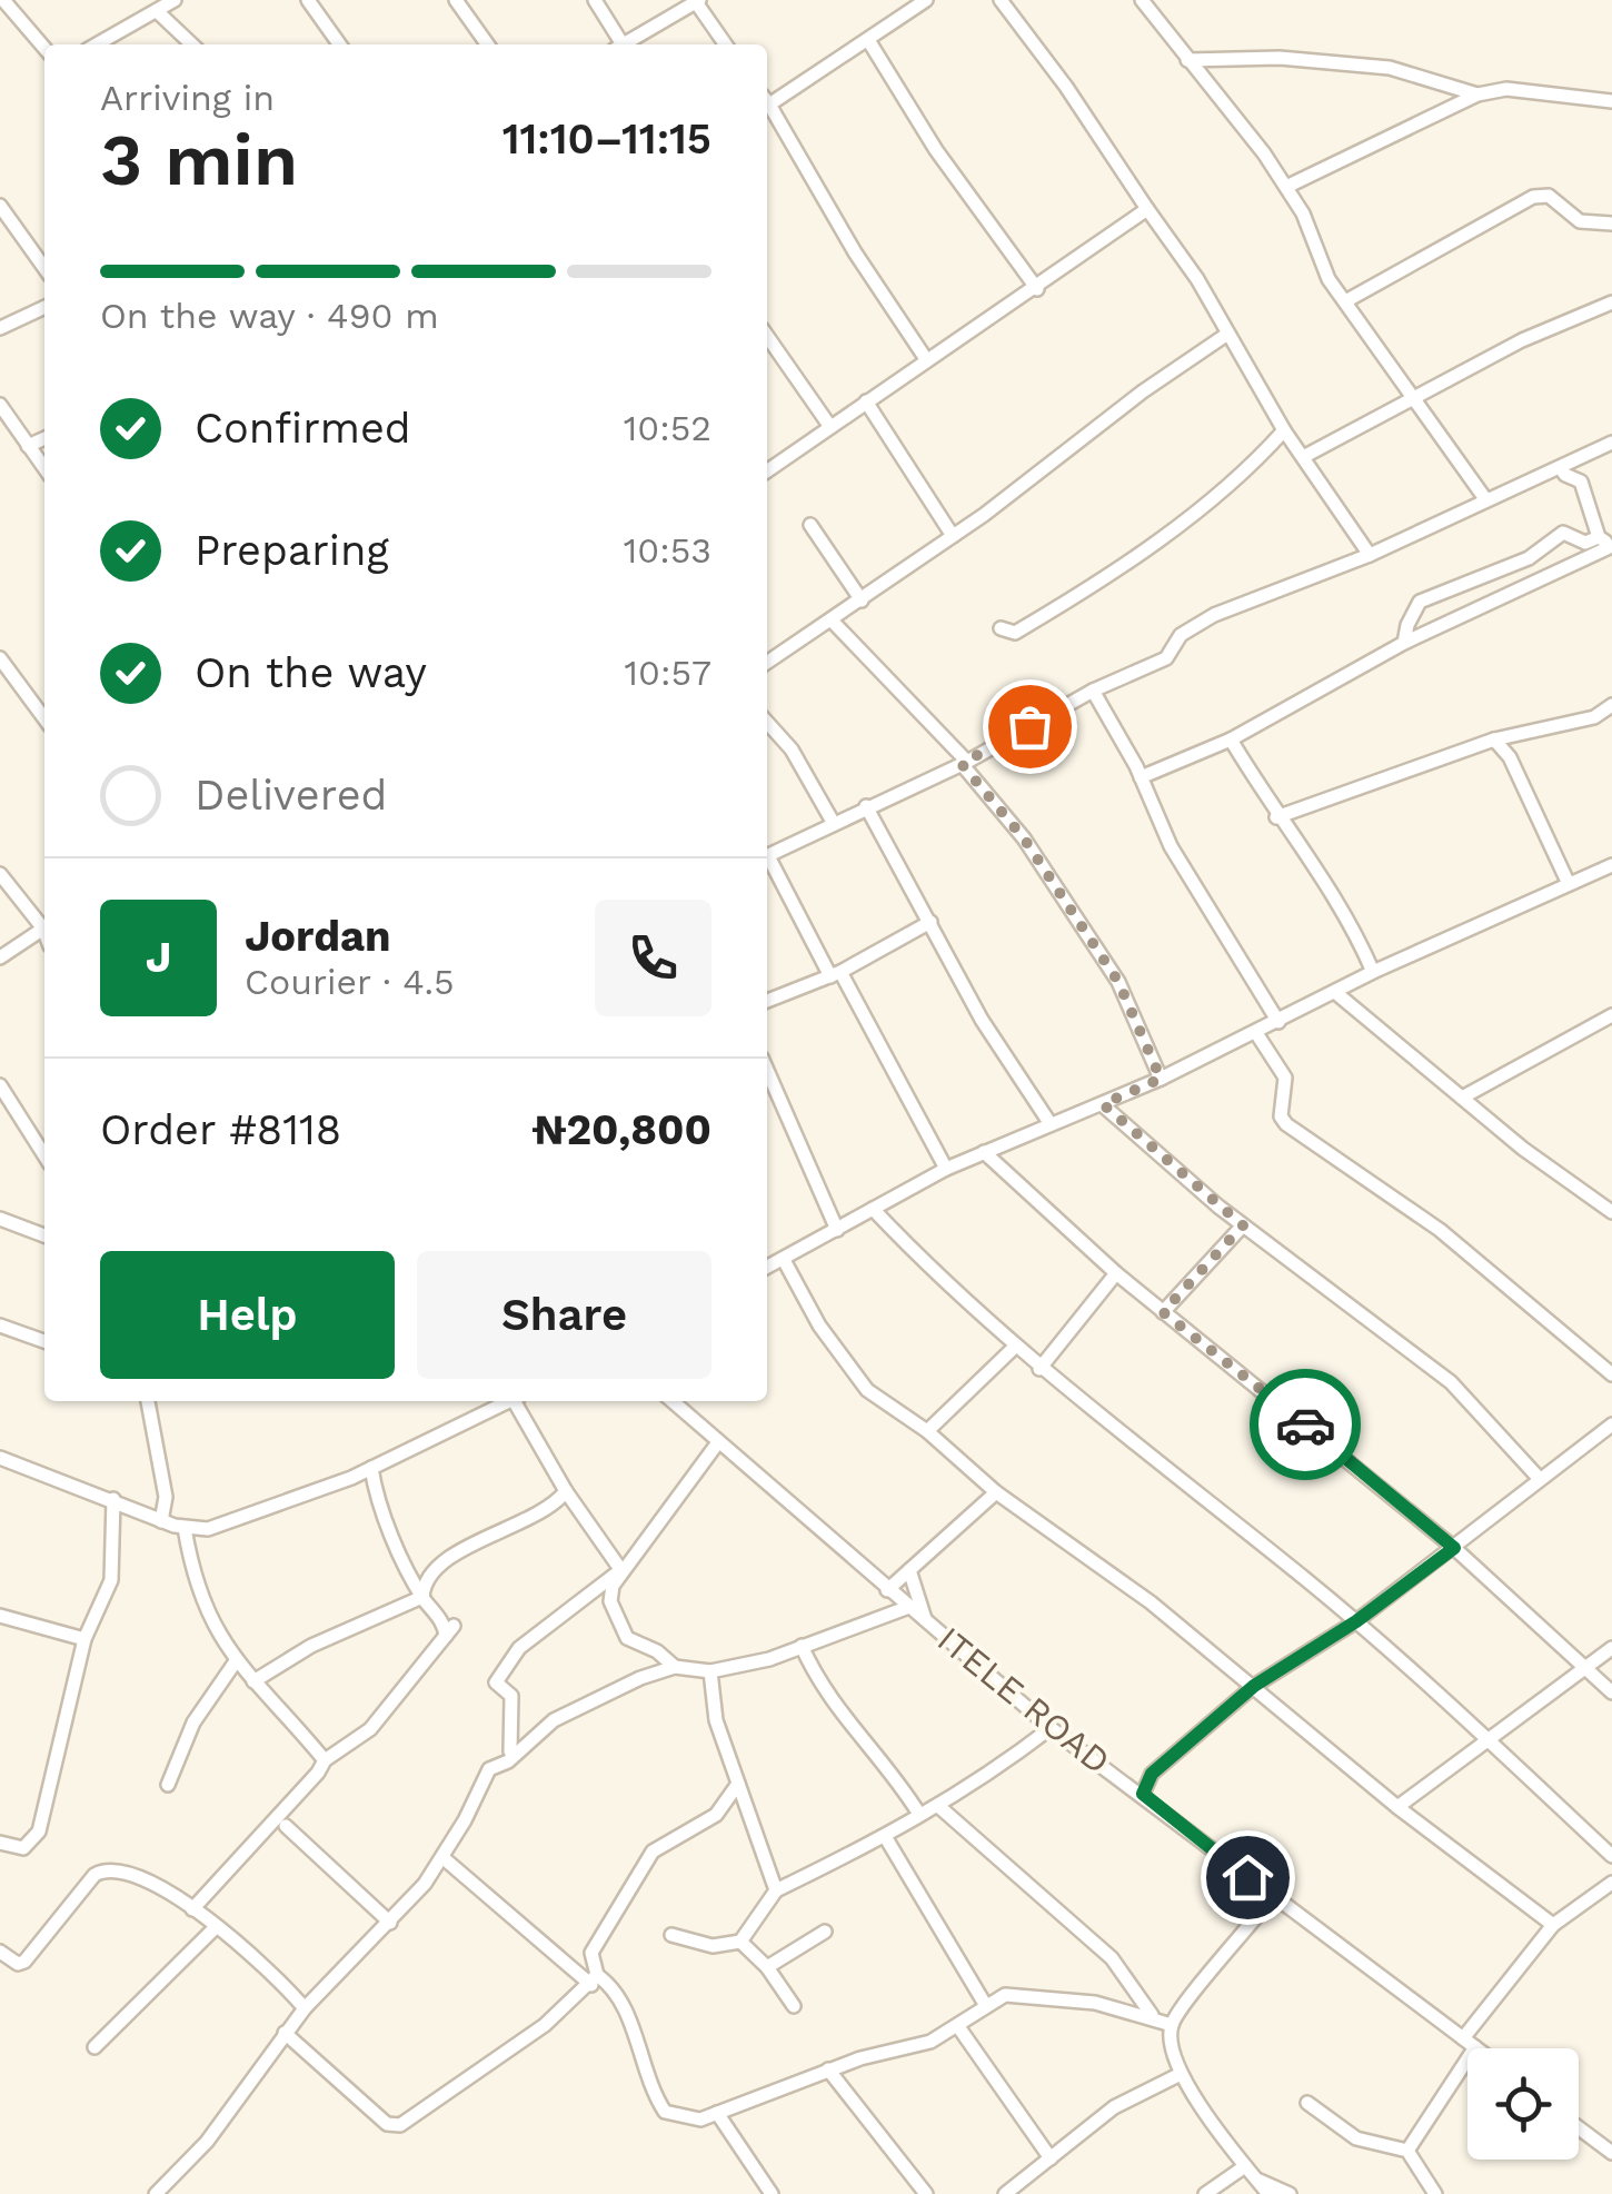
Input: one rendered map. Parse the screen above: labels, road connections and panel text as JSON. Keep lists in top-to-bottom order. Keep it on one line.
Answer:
{"streets":{"street":["ITELE ROAD"]},"page":{"heading":["3 min","Arriving in","11:10–11:15"],"panel":["Jordan","Courier · 4.5","Order #8118","₦20,800"],"bar":"On the way · 490 m","list":[["Confirmed","10:52"],["Preparing","10:53"],["On the way","10:57"],"Delivered"],"round":"J","buttons":["Help","Share"]}}
